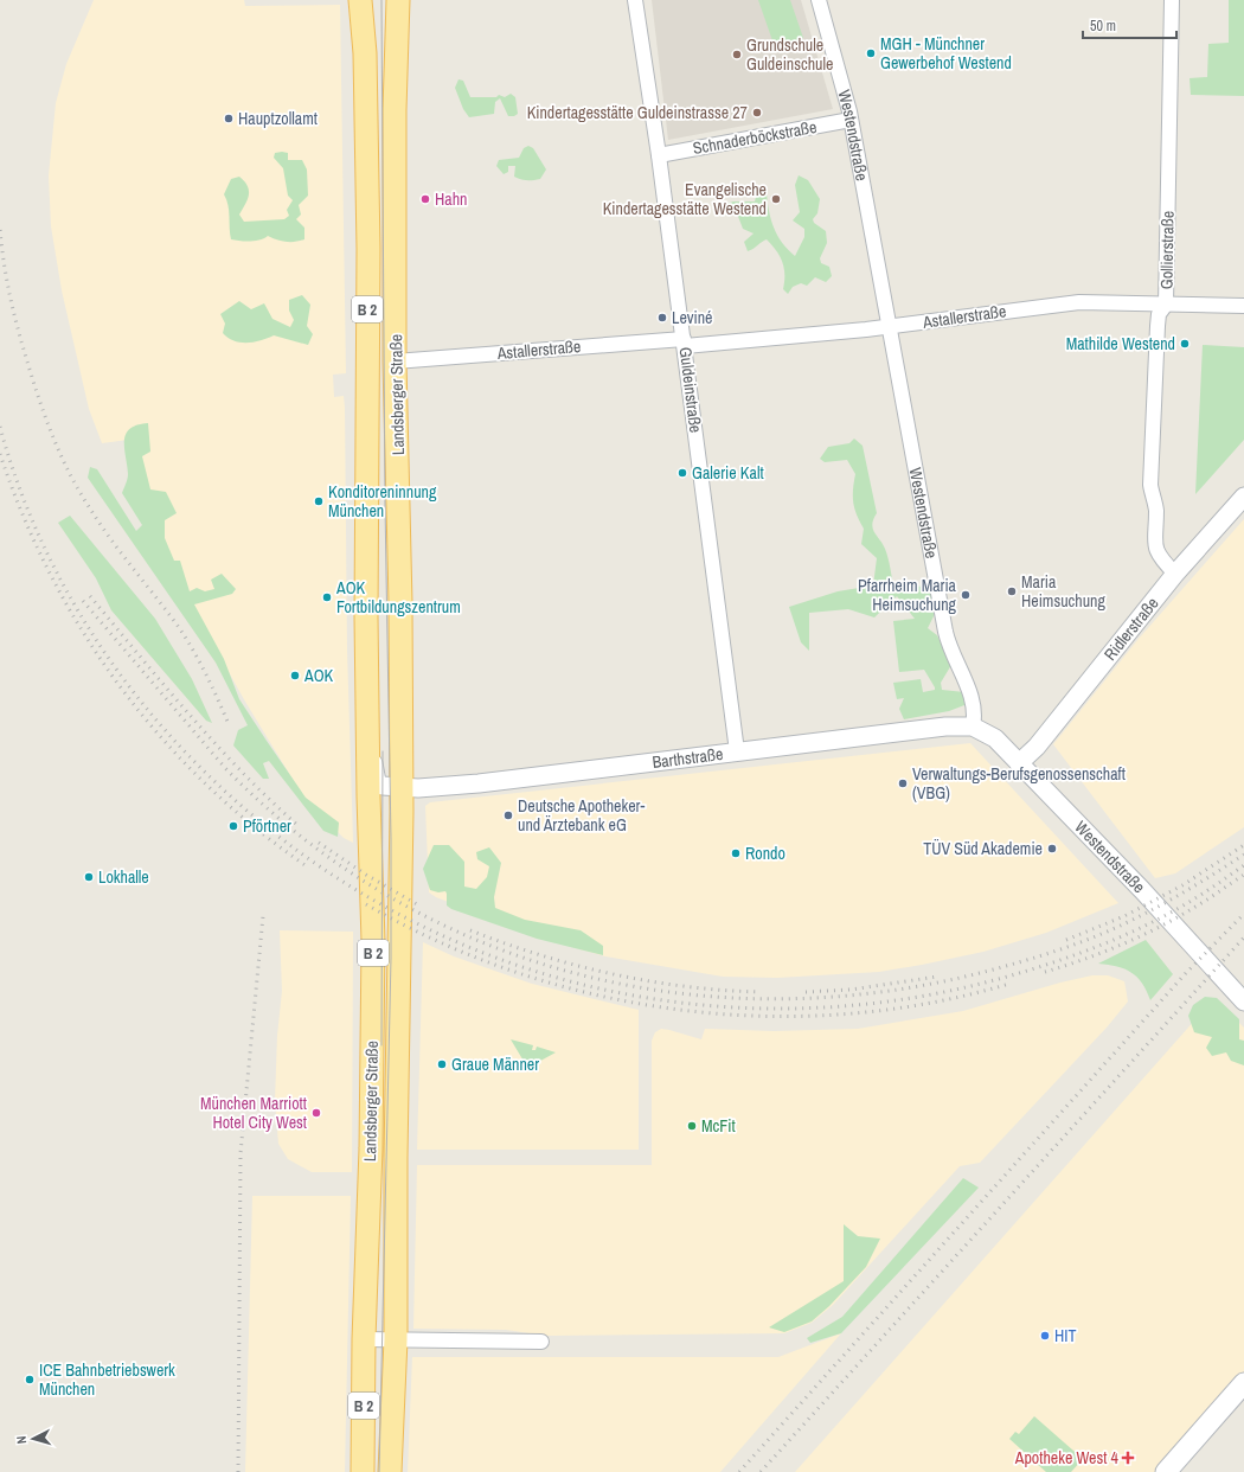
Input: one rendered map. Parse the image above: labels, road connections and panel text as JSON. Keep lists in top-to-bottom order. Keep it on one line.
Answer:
{"streets":{"main road":["B 2","Landsberger Straße"],"street":["Westendstraße","Schnaderböckstraße","Gollierstraße","Astallerstraße","Guldeinstraße","Ridlerstraße","Barthstraße"]},"crossings":[["Westendstraße","Schnaderböckstraße"],["Westendstraße","Astallerstraße"],["Westendstraße","Ridlerstraße"],["Westendstraße","Barthstraße"],["Schnaderböckstraße","Guldeinstraße"],["Gollierstraße","Astallerstraße"],["Gollierstraße","Ridlerstraße"],["Astallerstraße","Guldeinstraße"],["Astallerstraße","Landsberger Straße"],["Guldeinstraße","Barthstraße"],["Landsberger Straße","Barthstraße"]],"places":{"other":["MGH - Münchner Gewerbehof Westend","Grundschule Guldeinschule","Kindertagesstätte Guldeinstrasse 27","Hauptzollamt","Hahn","Evangelische Kindertagesstätte Westend","Leviné","Mathilde Westend","Galerie Kalt","Konditoreninnung München","Maria Heimsuchung","Pfarrheim Maria Heimsuchung","AOK Fortbildungszentrum","AOK","Verwaltungs-Berufsgenossenschaft (VBG)","Deutsche Apotheker- und Ärztebank eG","Pförtner","TÜV Süd Akademie","Rondo","Lokhalle","Graue Männer","München Marriott Hotel City West","McFit","HIT","ICE Bahnbetriebswerk München"],"health":["Apotheke West 4"]},"scale_bar":"50 m","north":"left"}
